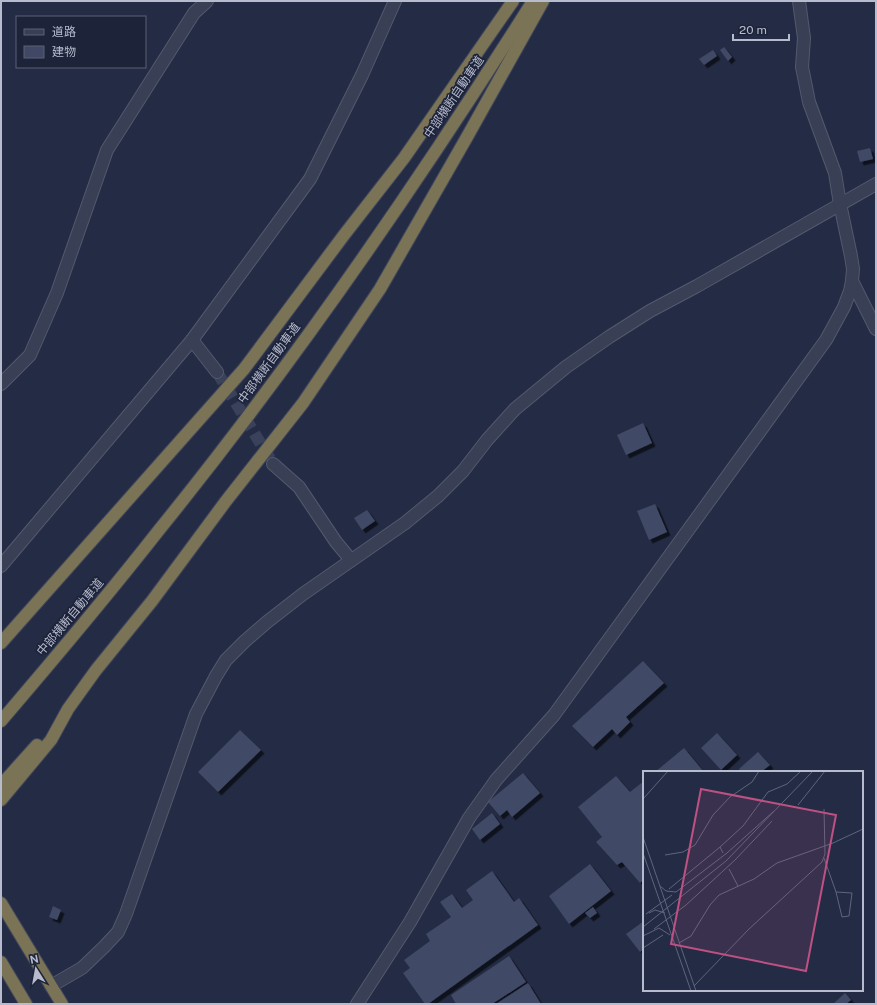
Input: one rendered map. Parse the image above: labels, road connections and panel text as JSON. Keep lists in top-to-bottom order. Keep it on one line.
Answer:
{"streets":{"highway":["中部横断自動車道"]},"legend":["道路","建物"],"scale_bar":"20 m","north":"top"}
